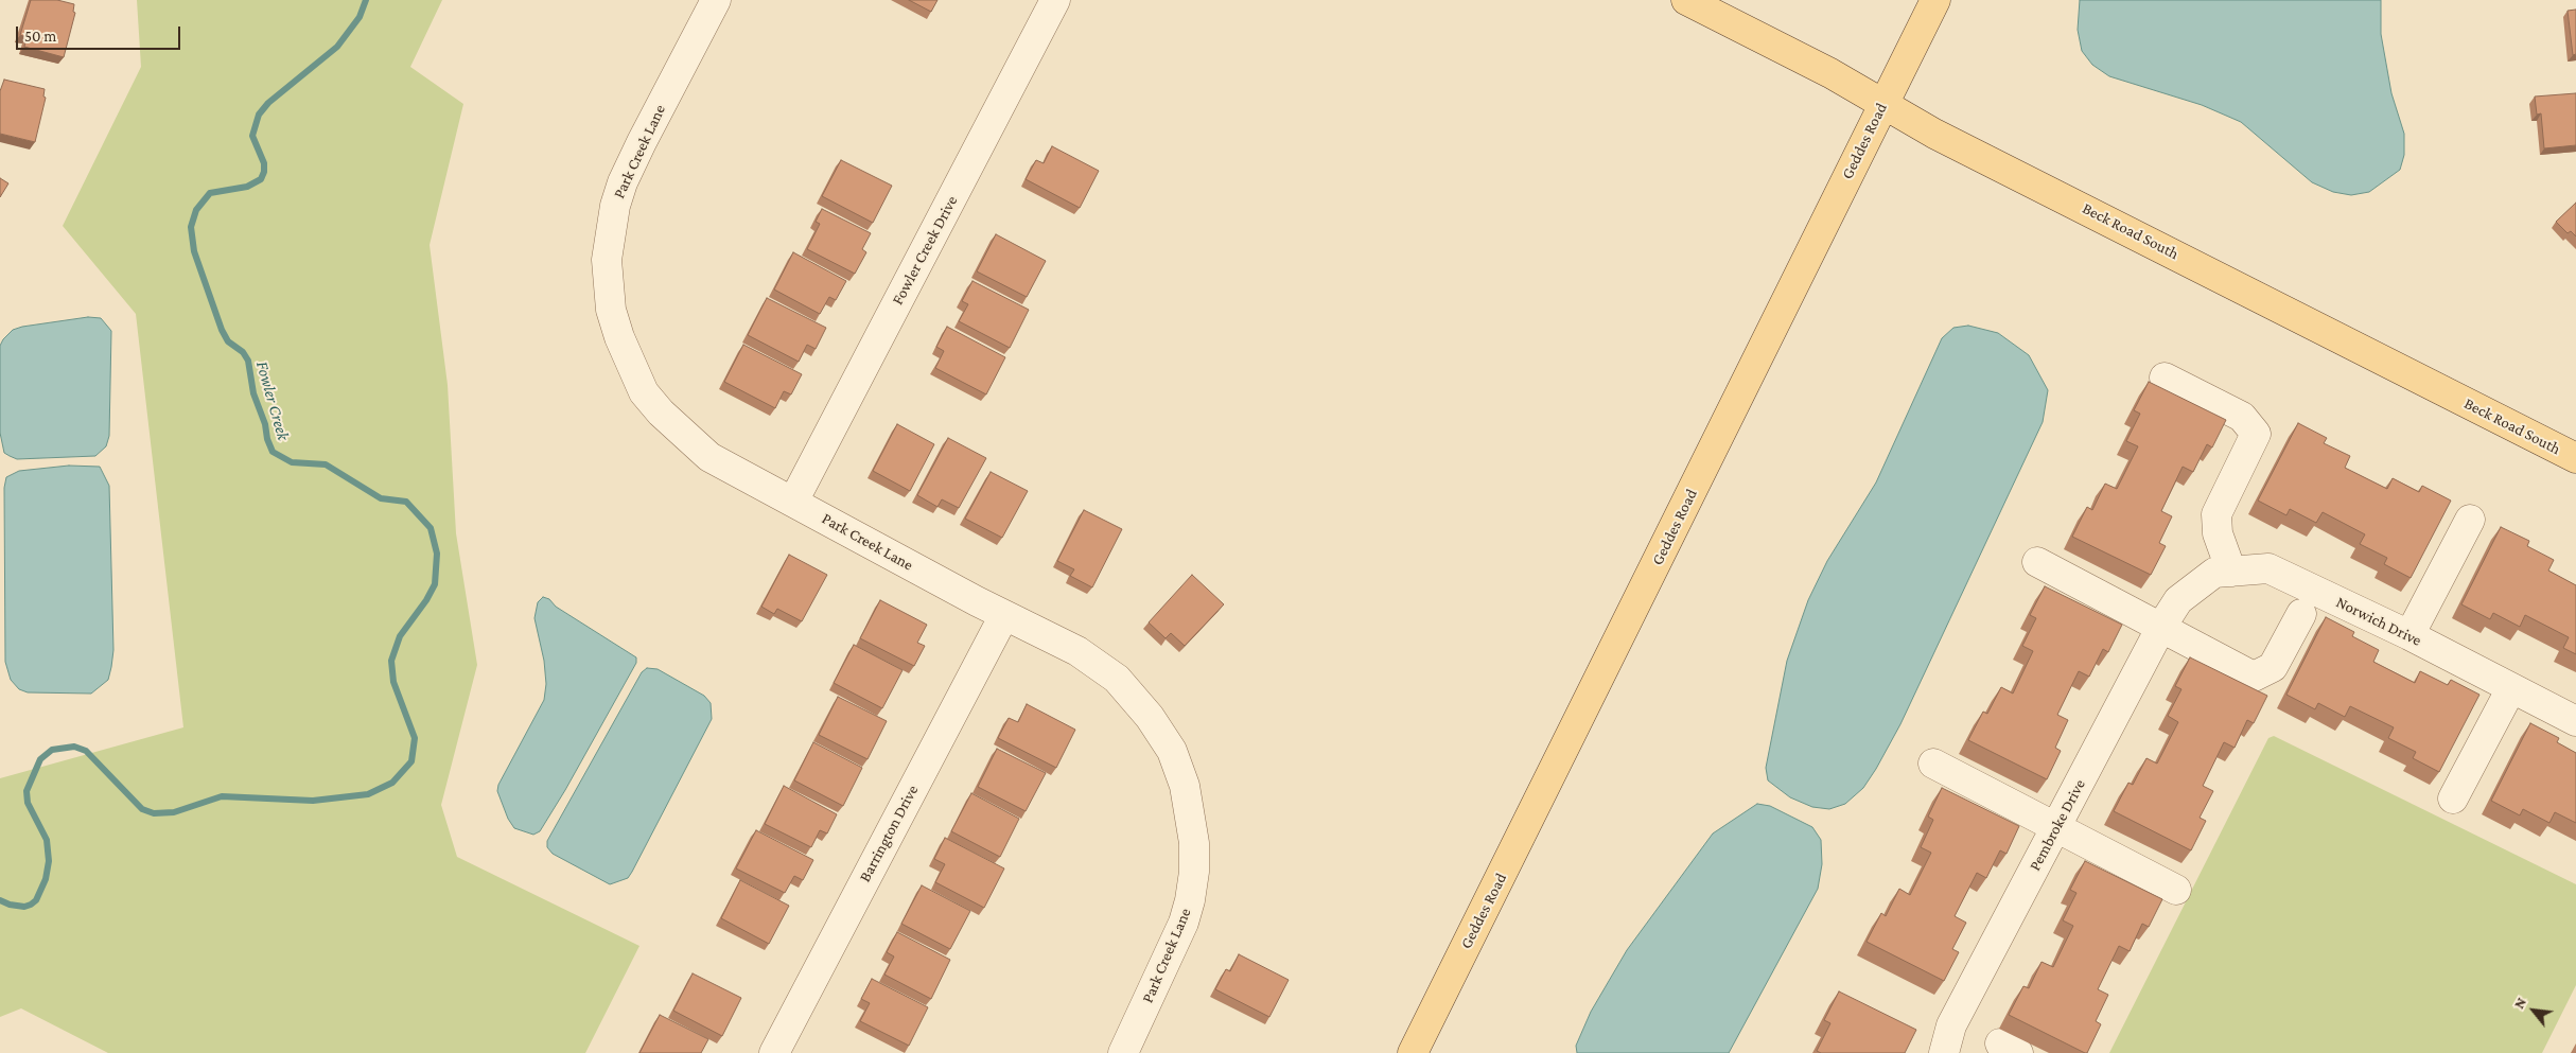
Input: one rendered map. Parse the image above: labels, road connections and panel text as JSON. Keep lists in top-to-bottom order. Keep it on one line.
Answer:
{"streets":{"main road":["Geddes Road","Beck Road South"],"street":["Park Creek Lane","Fowler Creek Drive","Norwich Drive","Pembroke Drive","Barrington Drive"]},"crossings":[["Geddes Road","Beck Road South"],["Park Creek Lane","Fowler Creek Drive"],["Park Creek Lane","Barrington Drive"],["Norwich Drive","Pembroke Drive"]],"water":["Fowler Creek"],"scale_bar":"50 m","north":"top left"}
